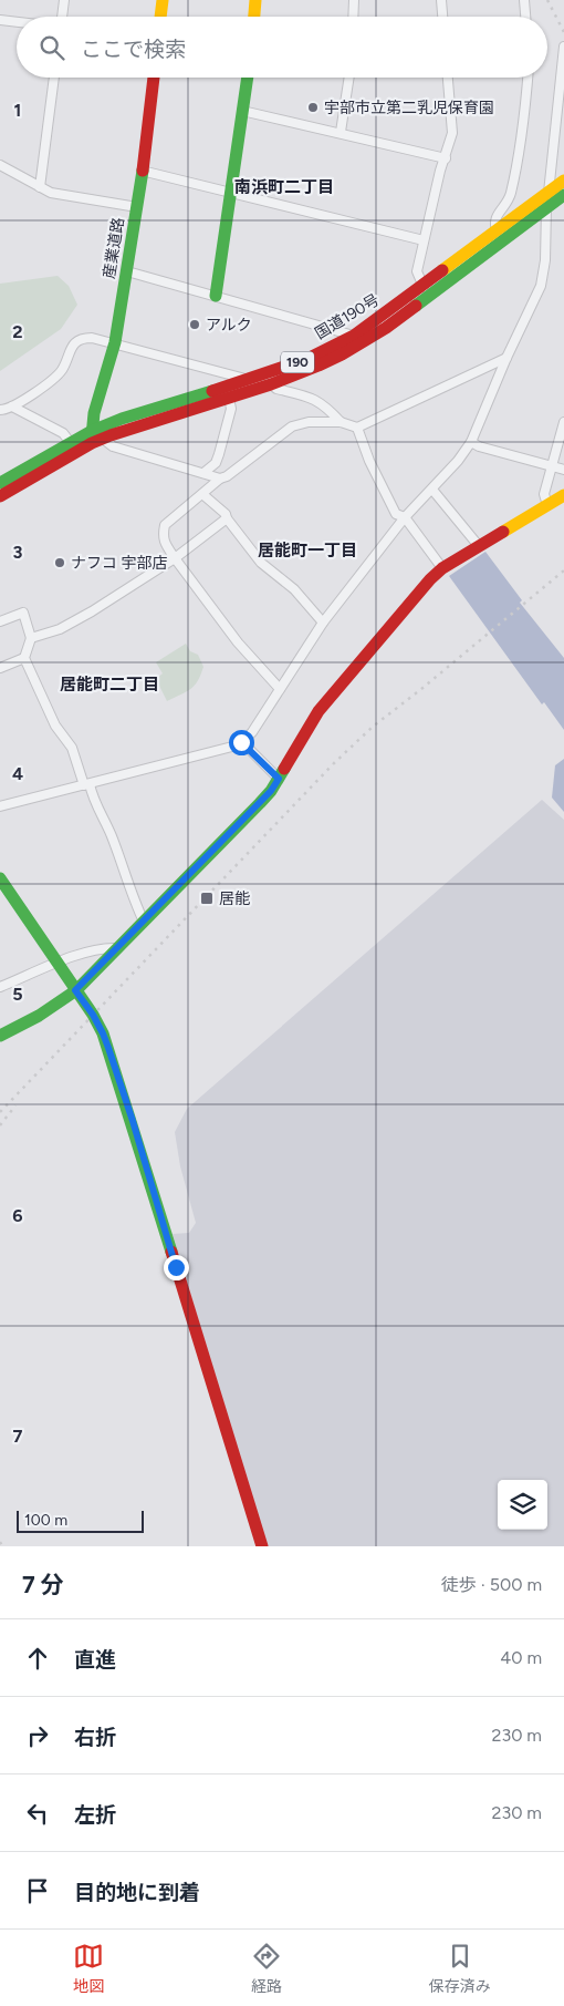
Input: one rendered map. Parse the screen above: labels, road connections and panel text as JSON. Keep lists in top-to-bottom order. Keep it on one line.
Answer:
{"streets":{"main road":["産業道路","国道190号","190"]},"crossings":[["産業道路","国道190号"]],"districts":["南浜町二丁目","居能町一丁目","居能町二丁目"],"places":{"other":["宇部市立第二乳児保育園","アルク","ナフコ 宇部店"],"transit":["居能"]},"scale_bar":"100 m","page":{"search":"ここで検索","scale":"100 m","heading":["7 分","徒歩 · 500 m"],"list":[["直進","40 m"],["右折","230 m"],["左折","230 m"],"目的地に到着"],"nav":["地図","経路","保存済み"]},"grid":{"rows":["1","2","3","4","5","6","7"]}}
